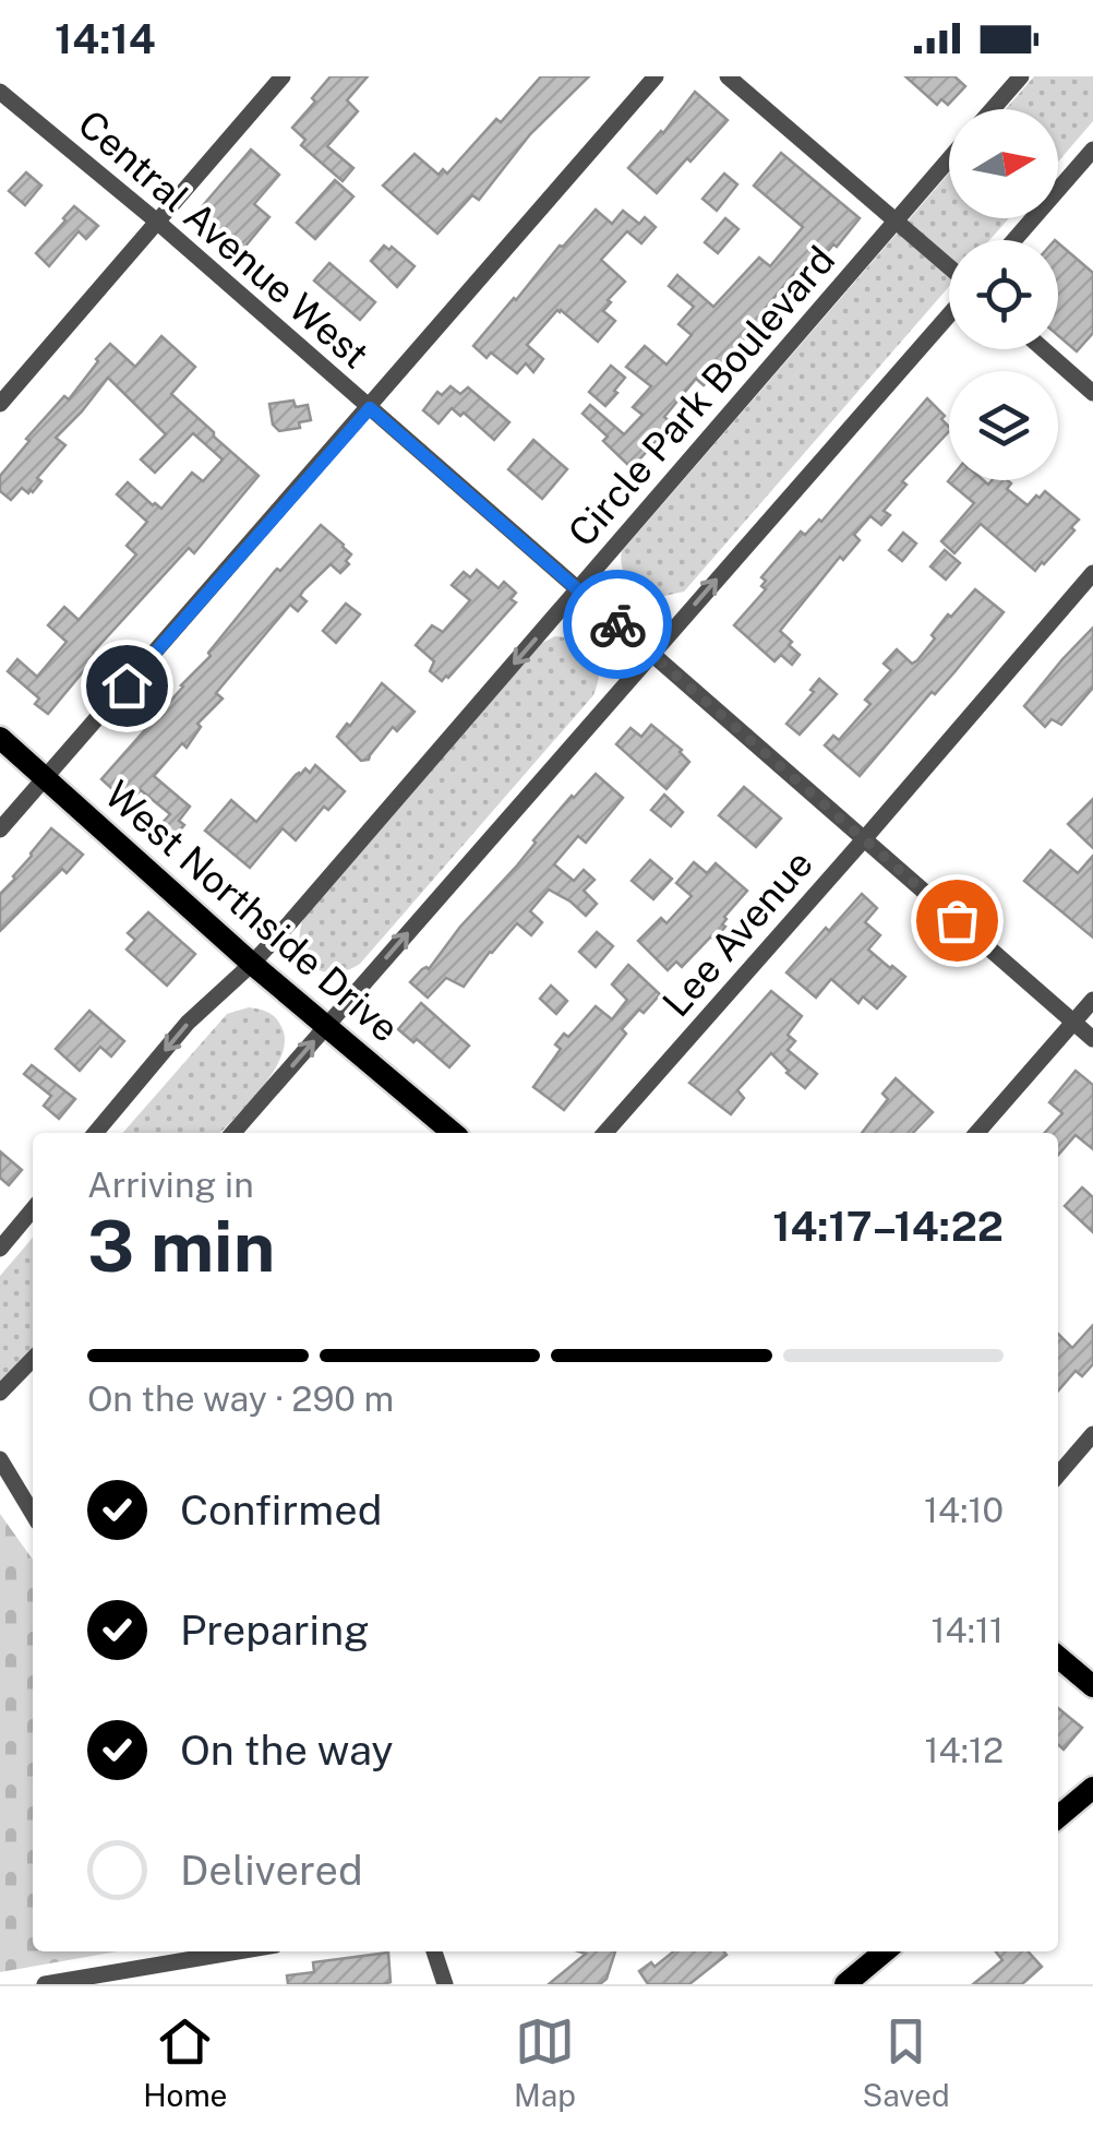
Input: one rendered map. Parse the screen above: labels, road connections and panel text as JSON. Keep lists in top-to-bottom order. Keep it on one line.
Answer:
{"streets":{"main road":["West Northside Drive"],"street":["Central Avenue West","Circle Park Boulevard","Lee Avenue"]},"crossings":[["Central Avenue West","Circle Park Boulevard"],["Central Avenue West","Lee Avenue"],["Circle Park Boulevard","West Northside Drive"]],"north":"right","page":{"status":"14:14","heading":["3 min","Arriving in","14:17–14:22"],"bar":"On the way · 290 m","list":[["Confirmed","14:10"],["Preparing","14:11"],["On the way","14:12"],"Delivered"],"tabs":["Home","Map","Saved"]}}
